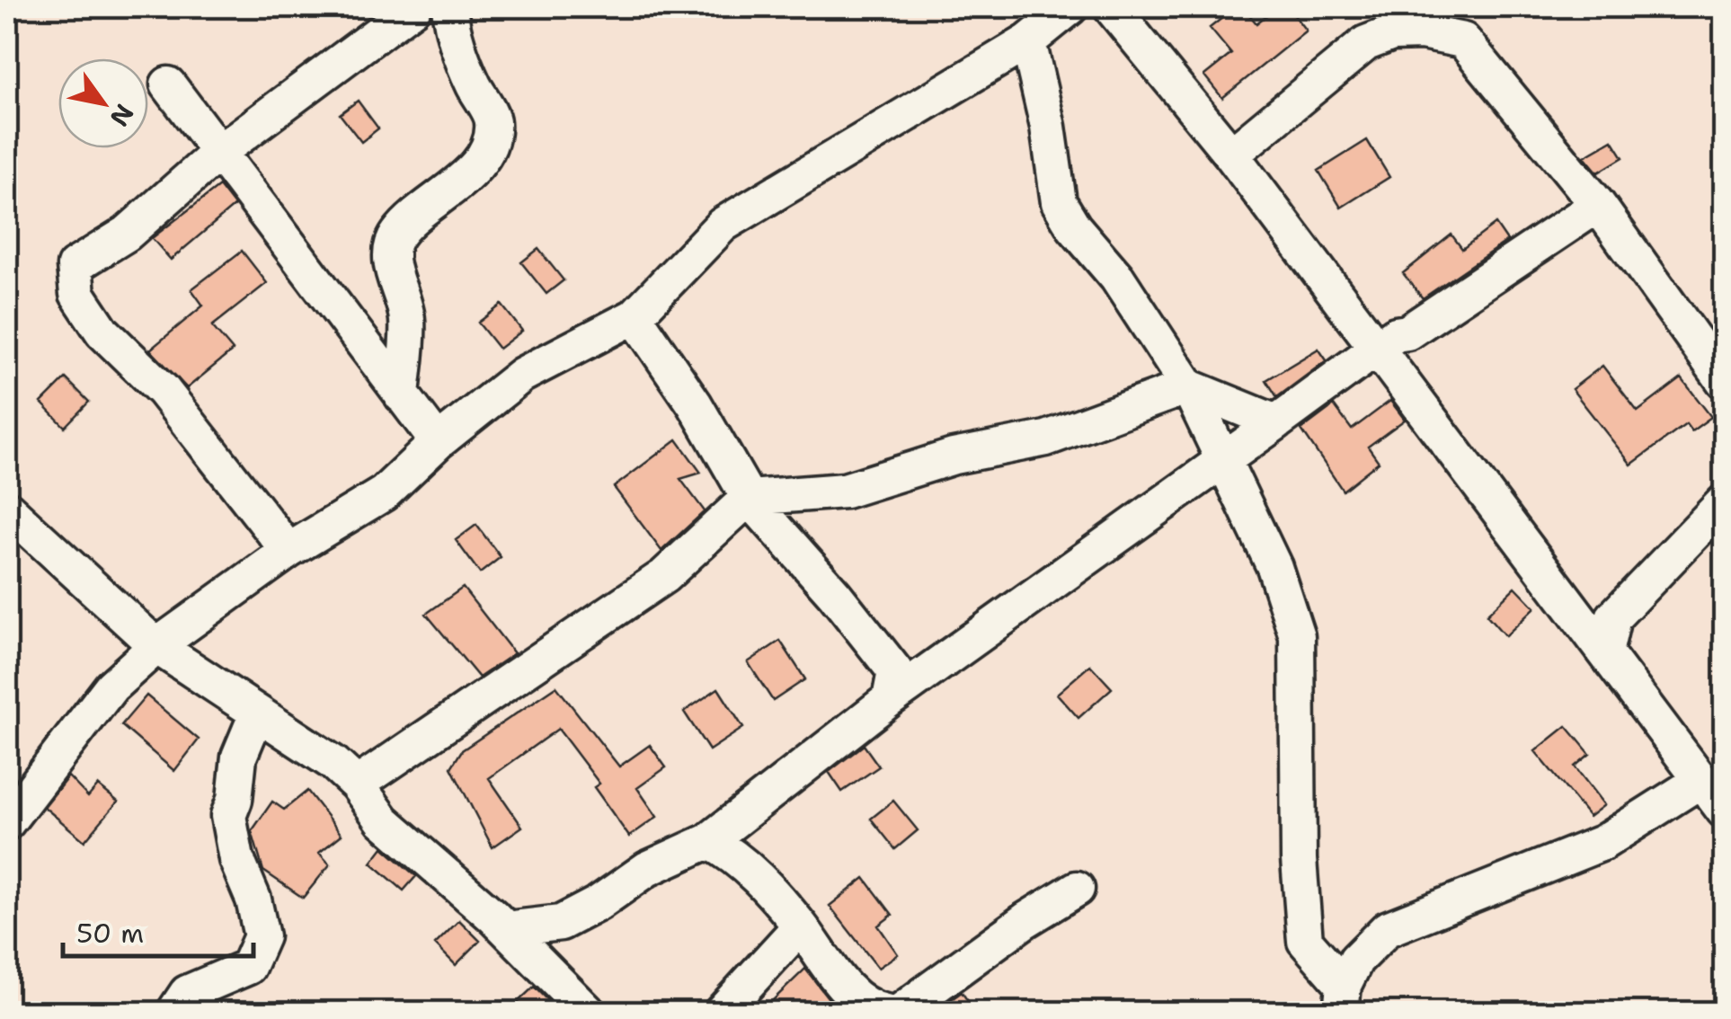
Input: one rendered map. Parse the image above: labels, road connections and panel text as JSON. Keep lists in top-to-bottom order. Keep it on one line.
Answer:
{"scale_bar":"50 m","north":"bottom right"}
